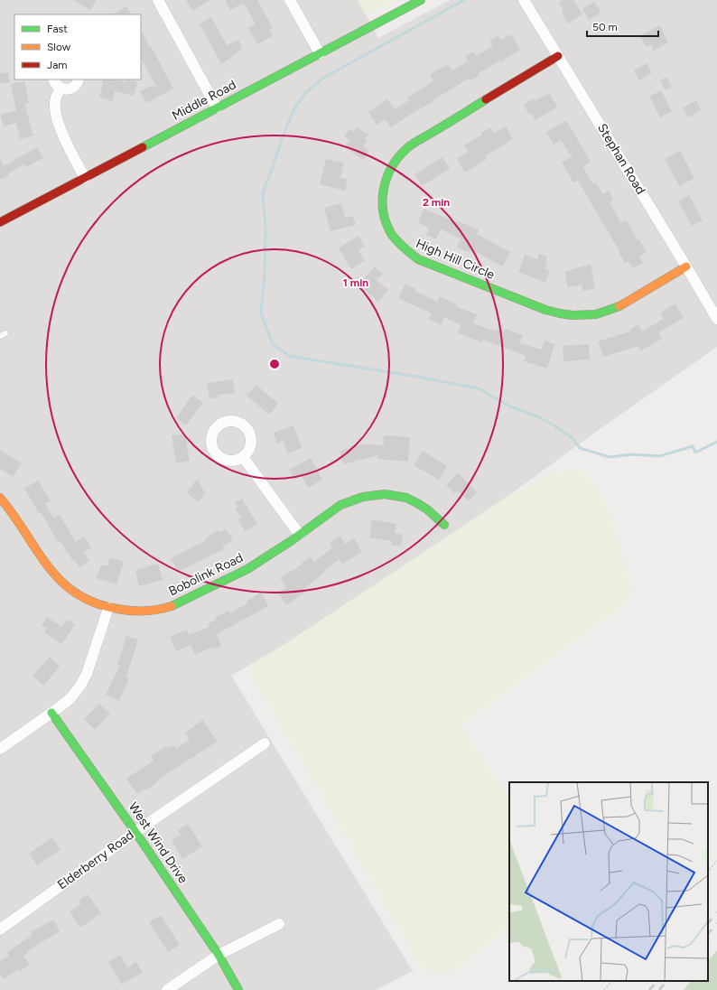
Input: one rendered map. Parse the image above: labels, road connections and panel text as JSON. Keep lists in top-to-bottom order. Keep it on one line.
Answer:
{"streets":{"street":["Middle Road","Stephan Road","High Hill Circle","Bobolink Road","West Wind Drive","Elderberry Road"]},"crossings":[["Stephan Road","High Hill Circle"],["West Wind Drive","Elderberry Road"]],"legend":["Fast","Slow","Jam"],"scale_bar":"50 m","rings":["2 min","1 min"]}
